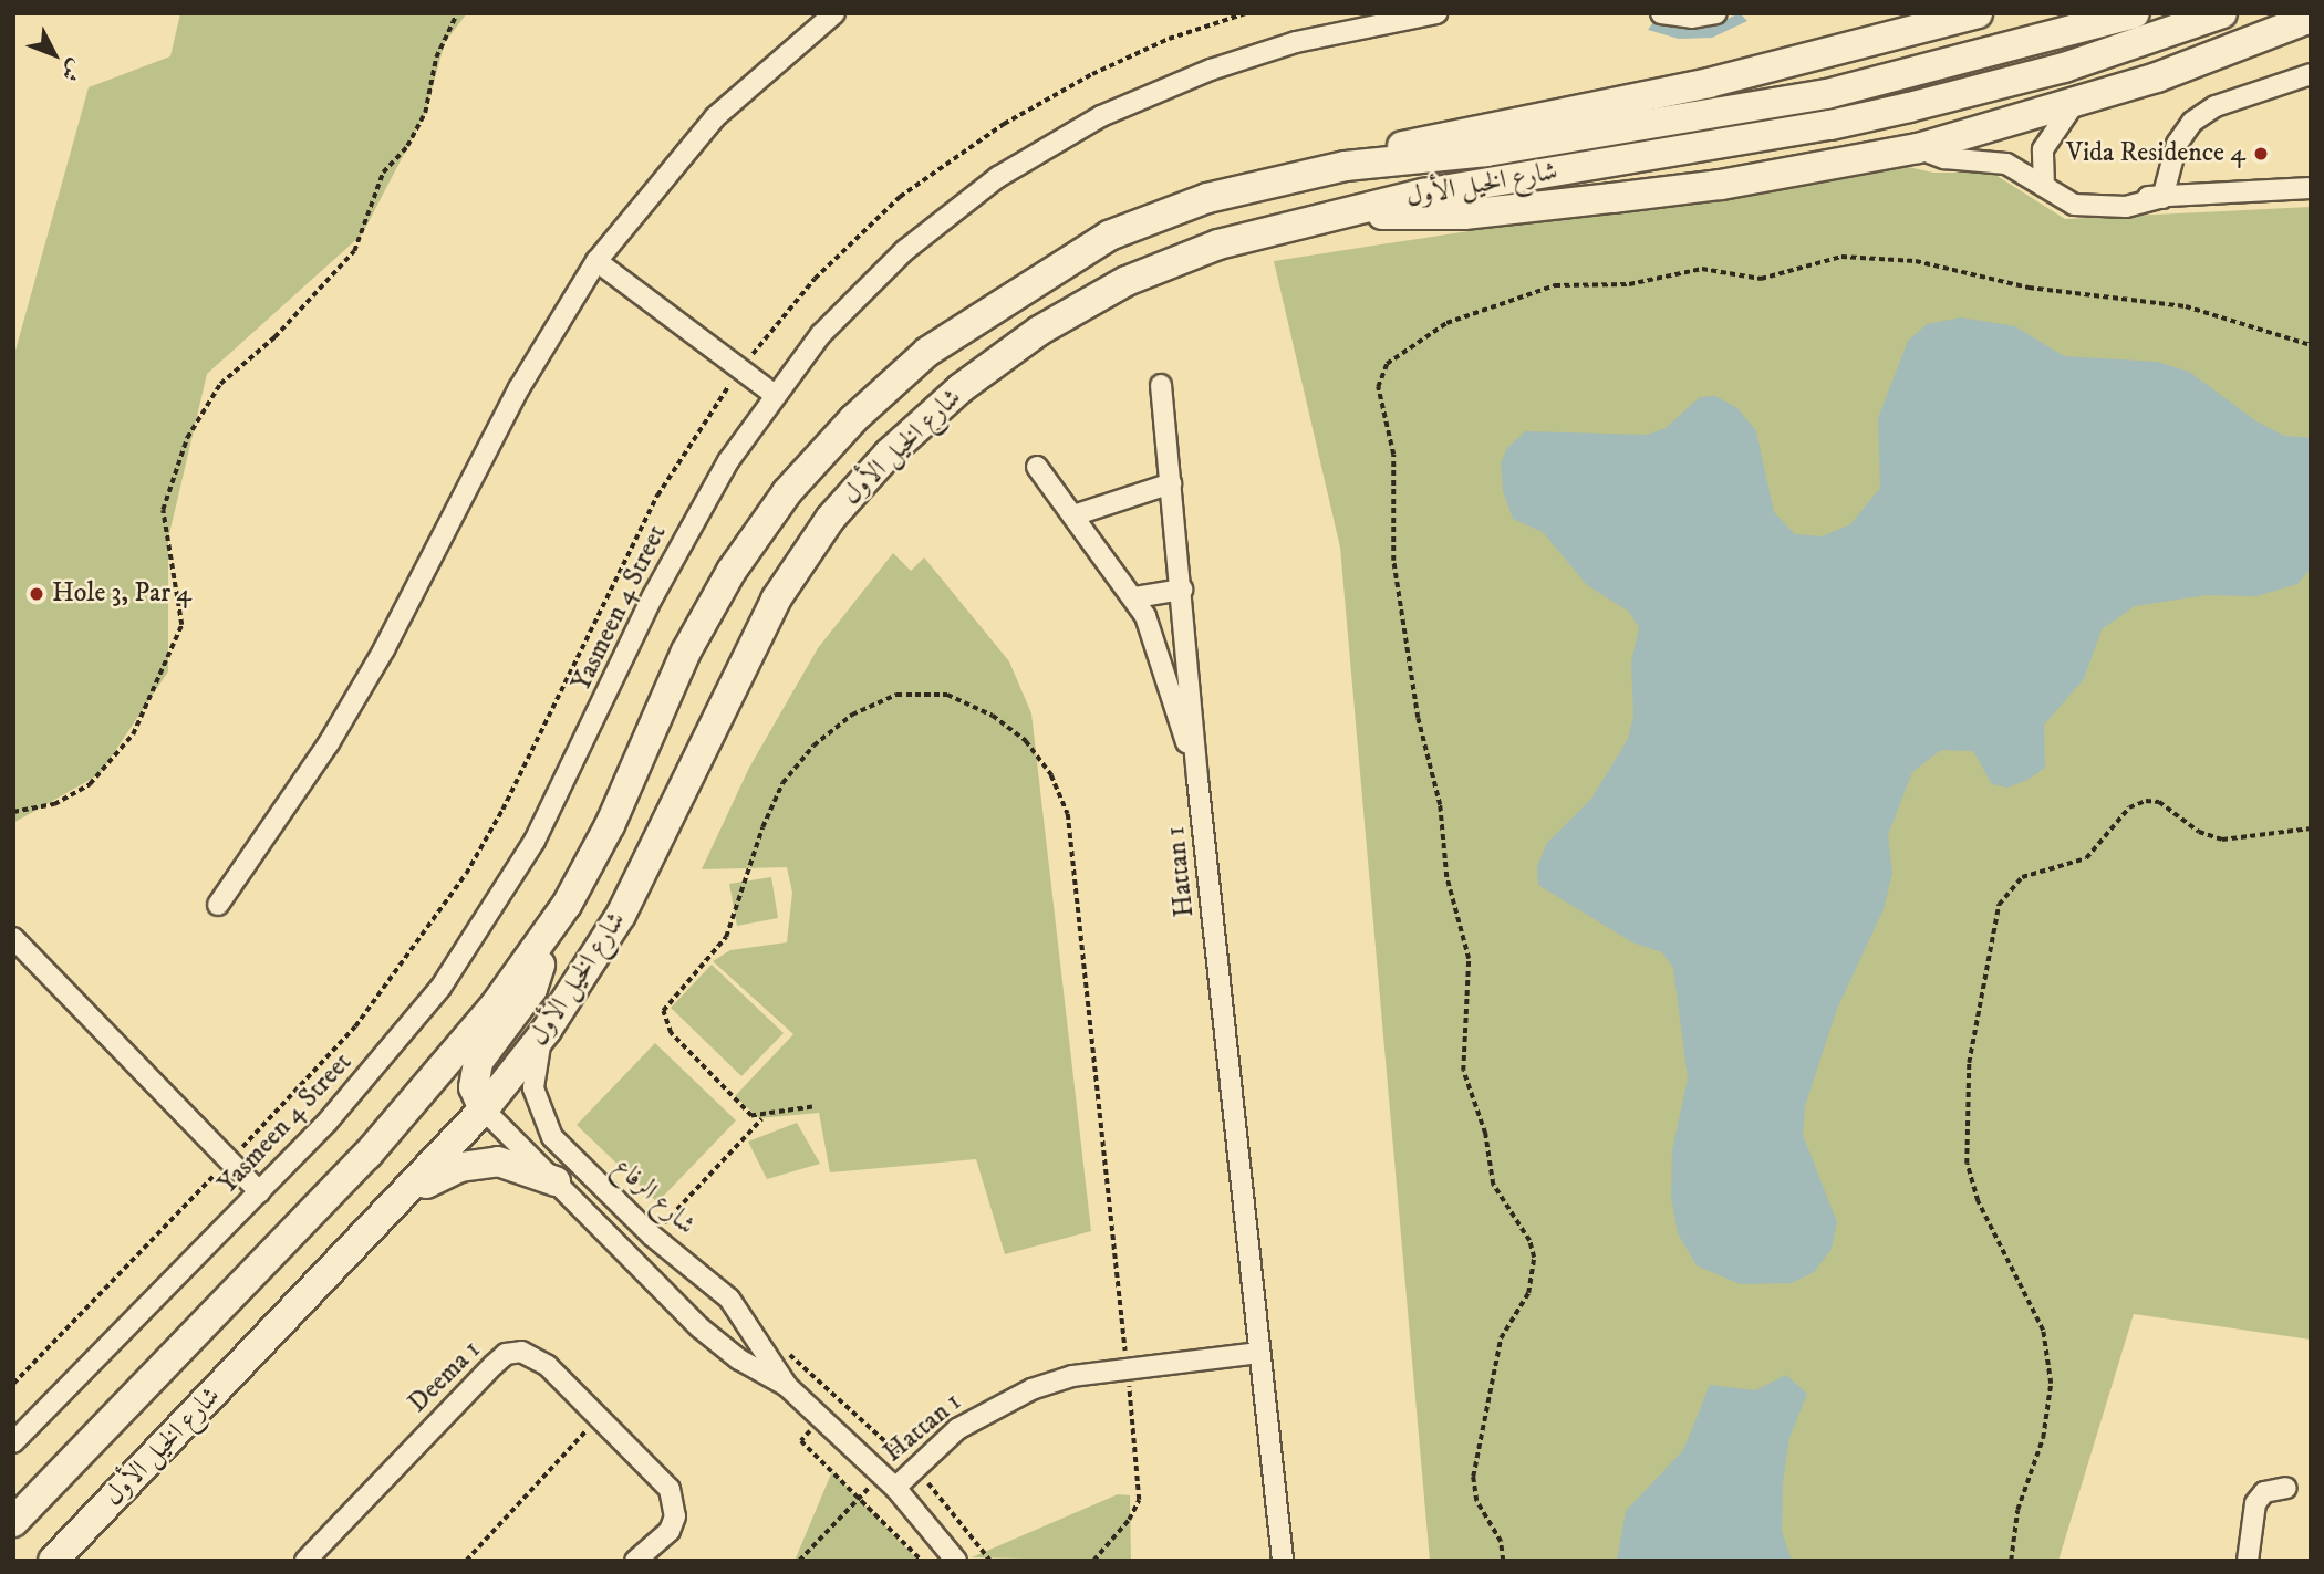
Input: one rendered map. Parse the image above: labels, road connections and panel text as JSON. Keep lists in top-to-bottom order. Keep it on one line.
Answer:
{"streets":{"main road":["شارع الخيل الأول"],"street":["Yasmeen 4 Street","Hattan 1","شارع الرفاع","Deema 1"]},"crossings":[["شارع الخيل الأول","شارع الرفاع"],["Hattan 1","شارع الرفاع"]],"places":["Vida Residence 4","Hole 3, Par 4"],"north":"bottom right"}
